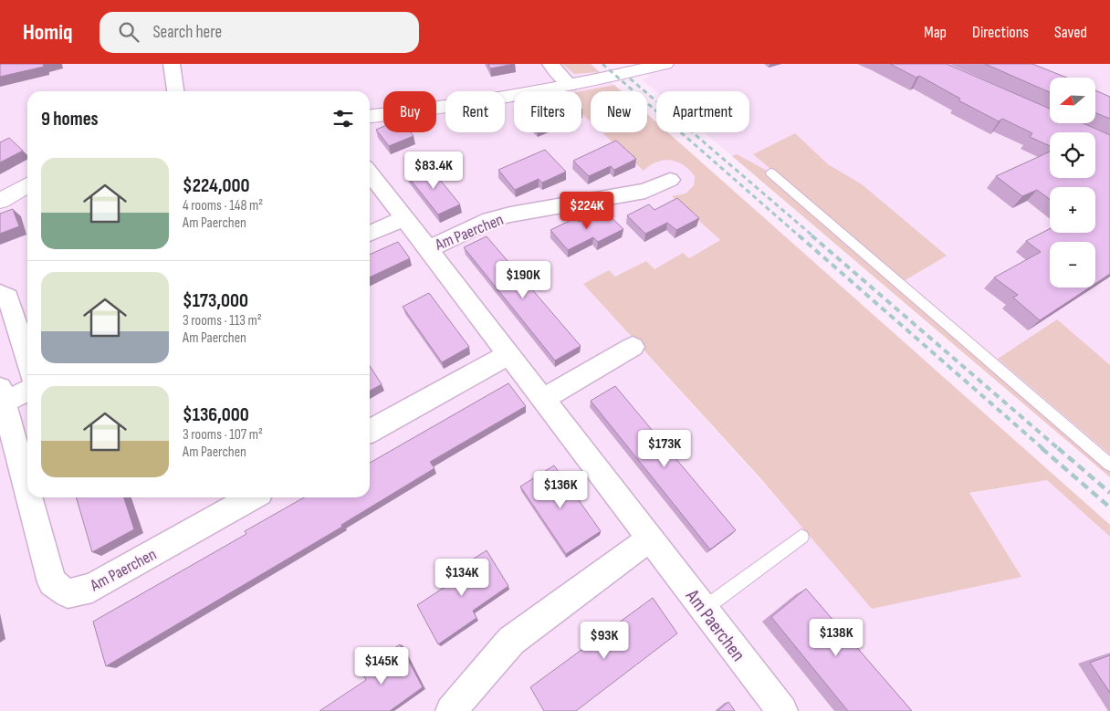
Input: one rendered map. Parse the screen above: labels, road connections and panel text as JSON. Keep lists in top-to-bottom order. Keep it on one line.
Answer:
{"streets":{"street":["Am Paerchen"]},"north":"left","page":{"header":"Homiq","search":"Search here","nav":["Map","Directions","Saved"],"map_buttons":["+","−"],"chip":["Buy","Rent","Filters","New","Apartment"],"heading":"9 homes","list":[{"name":"$224,000","note":"4 rooms · 148 m² · Am Paerchen"},{"name":"$173,000","note":"3 rooms · 113 m² · Am Paerchen"},{"name":"$136,000","note":"3 rooms · 107 m² · Am Paerchen"}],"price":["$83.4K","$224K","$190K","$173K","$136K","$134K","$138K","$93K","$145K"]}}
